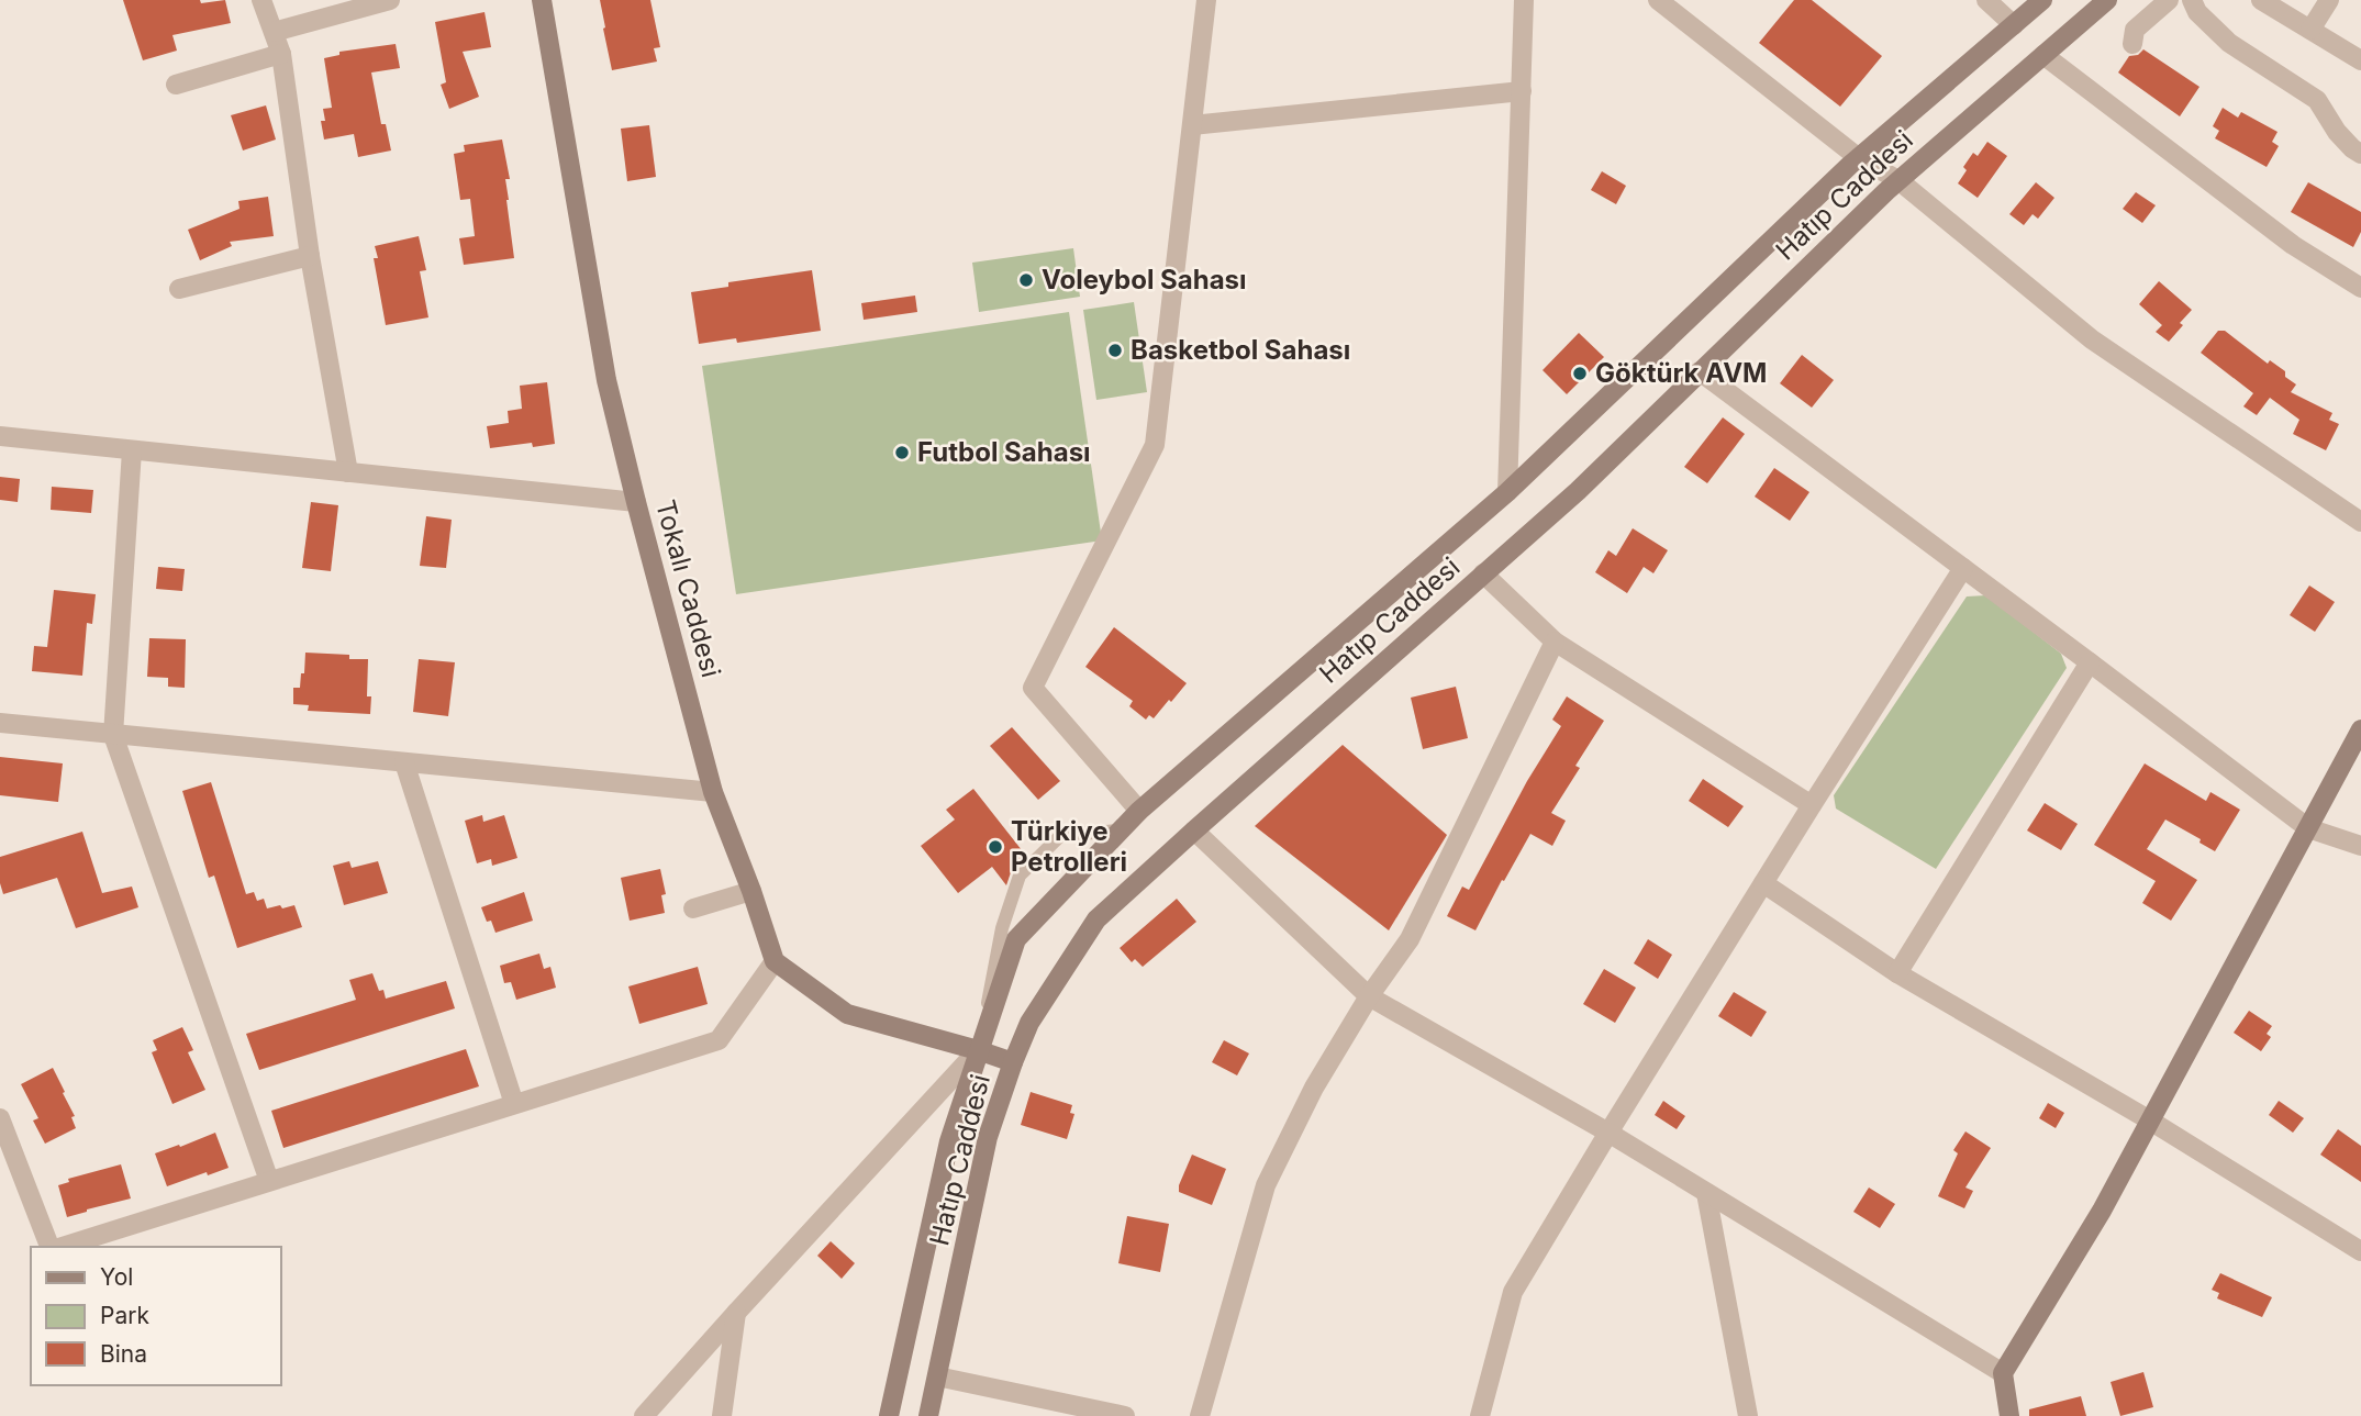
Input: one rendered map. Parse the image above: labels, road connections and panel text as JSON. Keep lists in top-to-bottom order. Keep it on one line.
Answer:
{"streets":{"main road":["Hatıp Caddesi","Tokalı Caddesi"]},"places":["Voleybol Sahası","Basketbol Sahası","Göktürk AVM","Futbol Sahası","Türkiye Petrolleri"],"legend":["Yol","Park","Bina"]}
